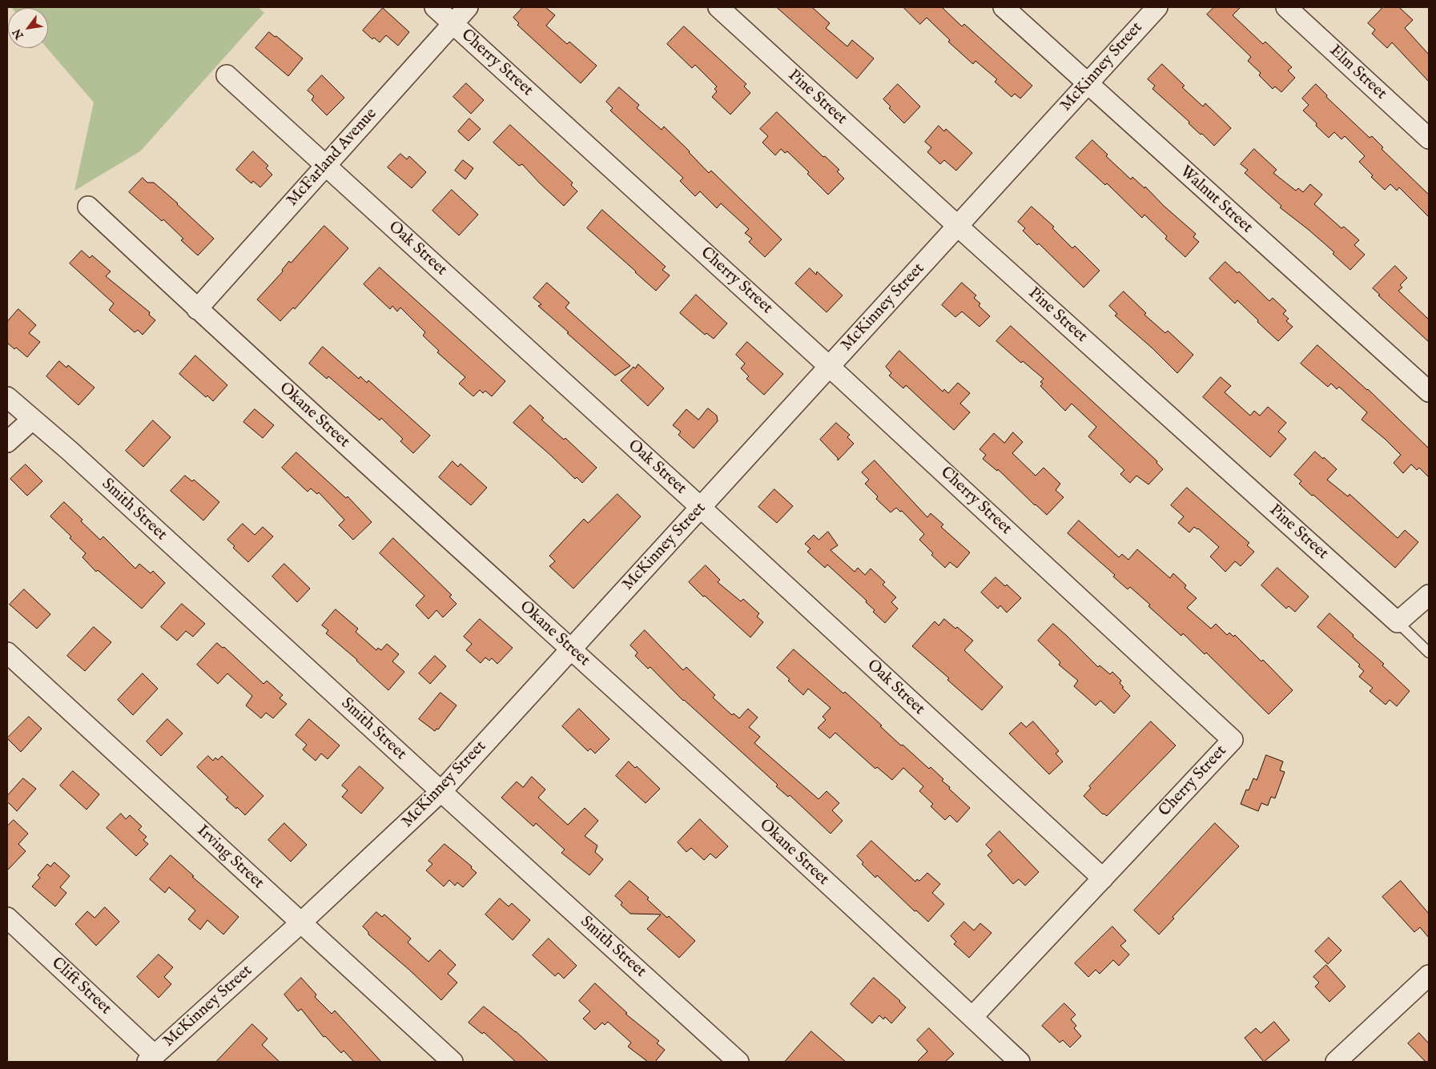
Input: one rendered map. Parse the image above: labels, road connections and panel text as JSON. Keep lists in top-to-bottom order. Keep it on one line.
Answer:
{"streets":{"street":["Cherry Street","McKinney Street","Elm Street","Pine Street","McFarland Avenue","Walnut Street","Oak Street","Okane Street","Smith Street","Irving Street","Clift Street"]},"crossings":[["Cherry Street","McKinney Street"],["Cherry Street","McFarland Avenue"],["Cherry Street","Oak Street"],["Cherry Street","Okane Street"],["McKinney Street","Pine Street"],["McKinney Street","Walnut Street"],["McKinney Street","Oak Street"],["McKinney Street","Okane Street"],["McKinney Street","Smith Street"],["McKinney Street","Irving Street"],["McKinney Street","Clift Street"],["McFarland Avenue","Oak Street"],["McFarland Avenue","Okane Street"]],"north":"bottom left"}
